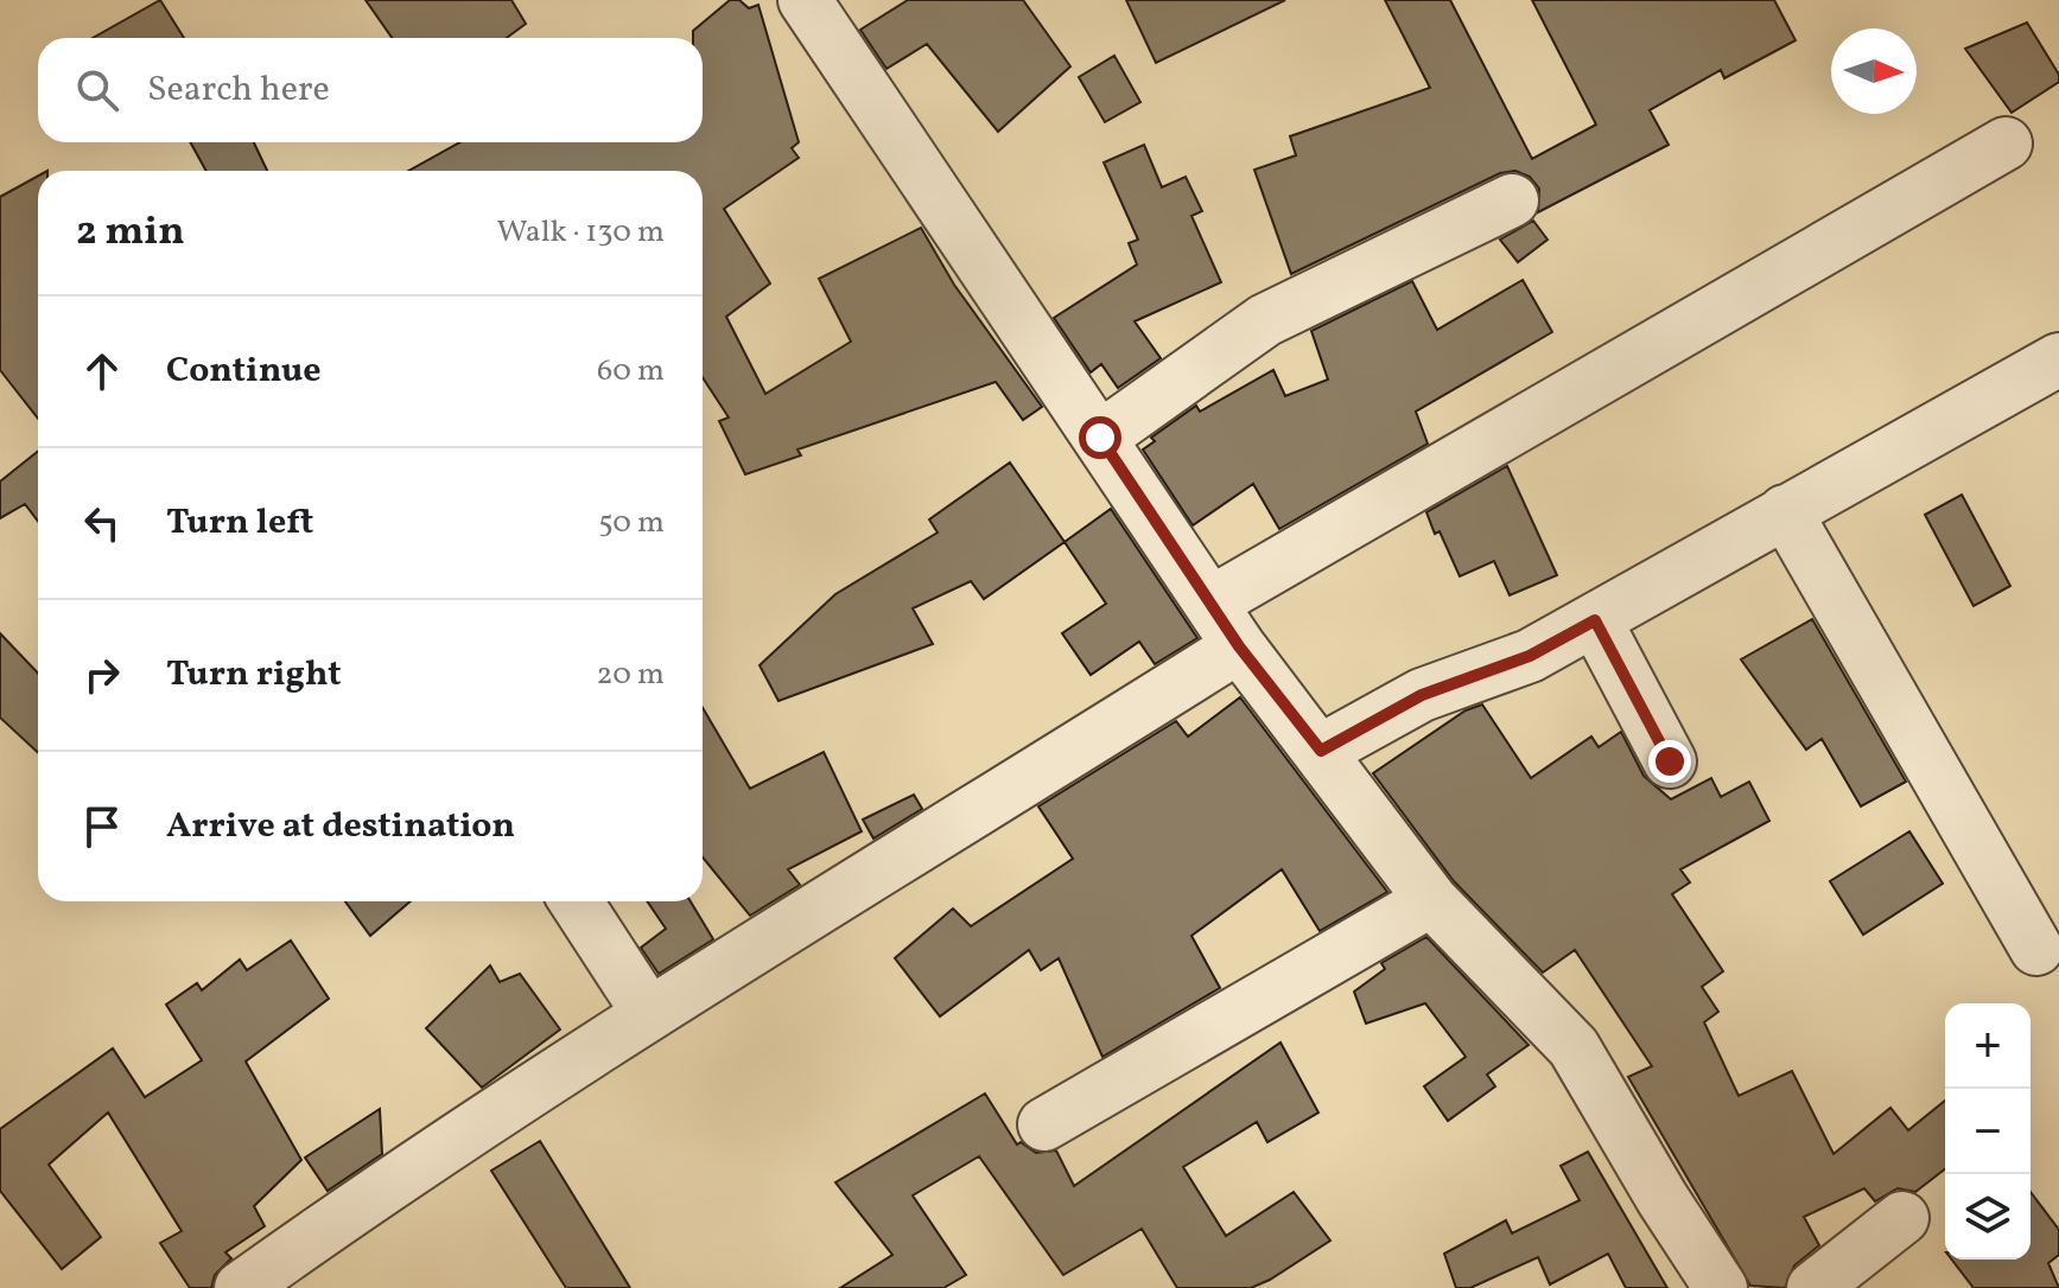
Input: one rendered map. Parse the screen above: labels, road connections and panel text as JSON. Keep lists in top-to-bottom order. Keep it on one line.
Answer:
{"north":"right","page":{"search":"Search here","heading":["2 min","Walk · 130 m"],"list":[["Continue","60 m"],["Turn left","50 m"],["Turn right","20 m"],"Arrive at destination"],"map_buttons":["+","−"]}}
